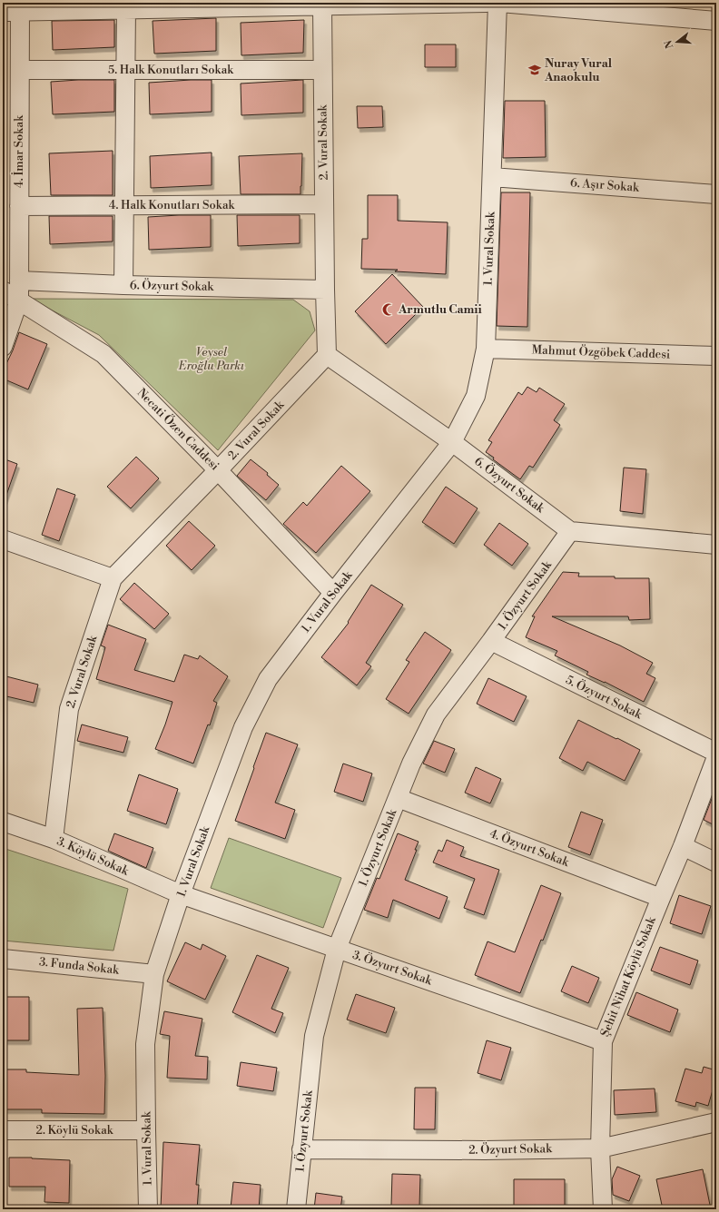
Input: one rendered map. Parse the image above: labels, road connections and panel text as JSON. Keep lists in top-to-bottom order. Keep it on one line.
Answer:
{"streets":{"street":["5. Halk Konutları Sokak","2. Vural Sokak","4. İmar Sokak","6. Aşır Sokak","4. Halk Konutları Sokak","1. Vural Sokak","6. Özyurt Sokak","Mahmut Özgöbek Caddesi","Necati Özen Caddesi","1. Özyurt Sokak","5. Özyurt Sokak","4. Özyurt Sokak","3. Köylü Sokak","3. Funda Sokak","3. Özyurt Sokak","Şehit Nihat Köylü Sokak","2. Köylü Sokak","2. Özyurt Sokak"]},"crossings":[["5. Halk Konutları Sokak","2. Vural Sokak"],["5. Halk Konutları Sokak","4. İmar Sokak"],["2. Vural Sokak","4. Halk Konutları Sokak"],["2. Vural Sokak","6. Özyurt Sokak"],["2. Vural Sokak","Necati Özen Caddesi"],["2. Vural Sokak","3. Köylü Sokak"],["4. İmar Sokak","4. Halk Konutları Sokak"],["4. İmar Sokak","6. Özyurt Sokak"],["4. İmar Sokak","Necati Özen Caddesi"],["6. Aşır Sokak","1. Vural Sokak"],["1. Vural Sokak","6. Özyurt Sokak"],["1. Vural Sokak","Mahmut Özgöbek Caddesi"],["1. Vural Sokak","Necati Özen Caddesi"],["1. Vural Sokak","3. Köylü Sokak"],["1. Vural Sokak","3. Funda Sokak"],["1. Vural Sokak","3. Özyurt Sokak"],["1. Vural Sokak","2. Köylü Sokak"],["6. Özyurt Sokak","1. Özyurt Sokak"],["1. Özyurt Sokak","5. Özyurt Sokak"],["1. Özyurt Sokak","4. Özyurt Sokak"],["1. Özyurt Sokak","3. Özyurt Sokak"],["1. Özyurt Sokak","2. Özyurt Sokak"],["4. Özyurt Sokak","Şehit Nihat Köylü Sokak"],["3. Köylü Sokak","3. Özyurt Sokak"],["3. Özyurt Sokak","Şehit Nihat Köylü Sokak"],["Şehit Nihat Köylü Sokak","2. Özyurt Sokak"]],"parks":["Veysel Eroğlu Parkı"],"places":{"school or university":["Nuray Vural Anaokulu"],"mosque":["Armutlu Camii"]},"north":"left"}
